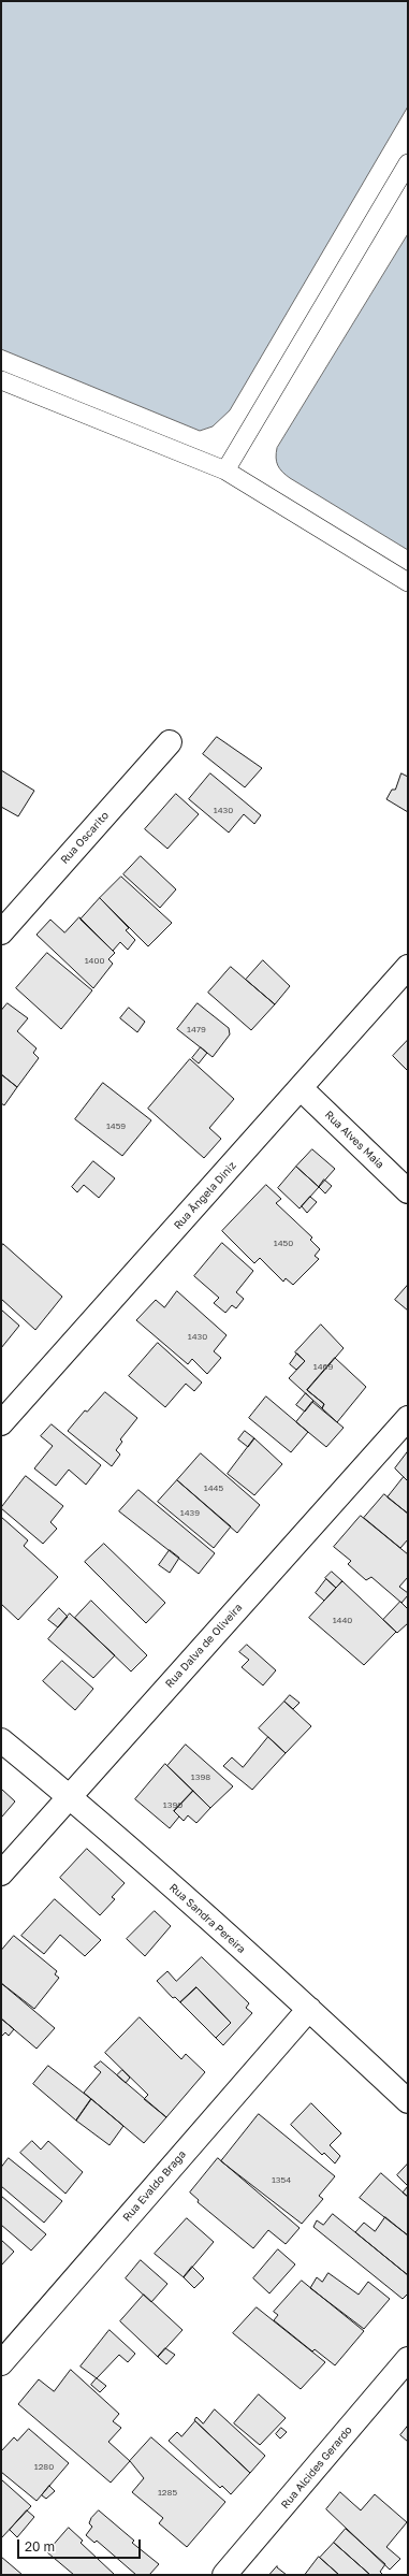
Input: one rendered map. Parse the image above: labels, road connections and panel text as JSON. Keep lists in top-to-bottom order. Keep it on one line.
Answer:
{"streets":{"street":["Rua Oscarito","Rua Alves Maia","Rua Ângela Diniz","Rua Dalva de Oliveira","Rua Sandra Pereira","Rua Evaldo Braga","Rua Alcides Gerardo"]},"crossings":[["Rua Alves Maia","Rua Ângela Diniz"],["Rua Dalva de Oliveira","Rua Sandra Pereira"],["Rua Sandra Pereira","Rua Evaldo Braga"]],"house_numbers":["1430","1400","1479","1459","1450","1430","1469","1445","1439","1440","1398","1390","1354","1280","1285"],"scale_bar":"20 m"}
